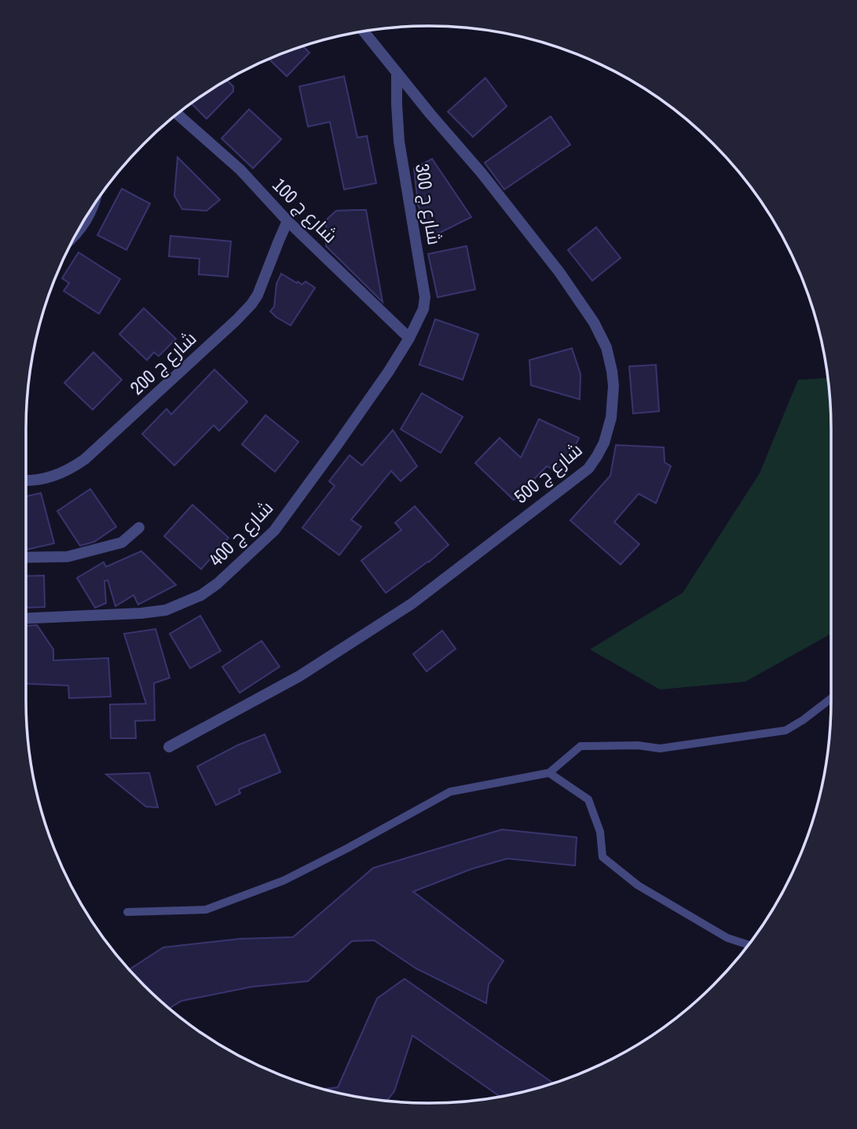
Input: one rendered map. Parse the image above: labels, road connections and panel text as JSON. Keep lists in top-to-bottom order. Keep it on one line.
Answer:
{"streets":{"street":["شارع ج 300","شارع ج 100","شارع ج 200","شارع ج 500","شارع ج 400"]},"crossings":[["شارع ج 300","شارع ج 100"],["شارع ج 300","شارع ج 500"],["شارع ج 300","شارع ج 400"],["شارع ج 100","شارع ج 200"],["شارع ج 100","شارع ج 400"]]}
